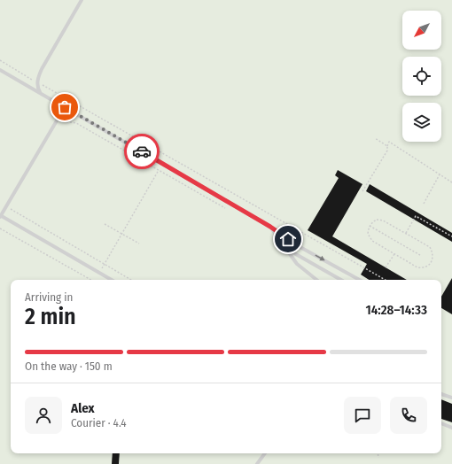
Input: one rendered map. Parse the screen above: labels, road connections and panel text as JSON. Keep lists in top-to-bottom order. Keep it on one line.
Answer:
{"north":"bottom left","page":{"heading":["2 min","Arriving in","14:28–14:33"],"panel":["Alex","Courier · 4.4"],"bar":"On the way · 150 m"}}
